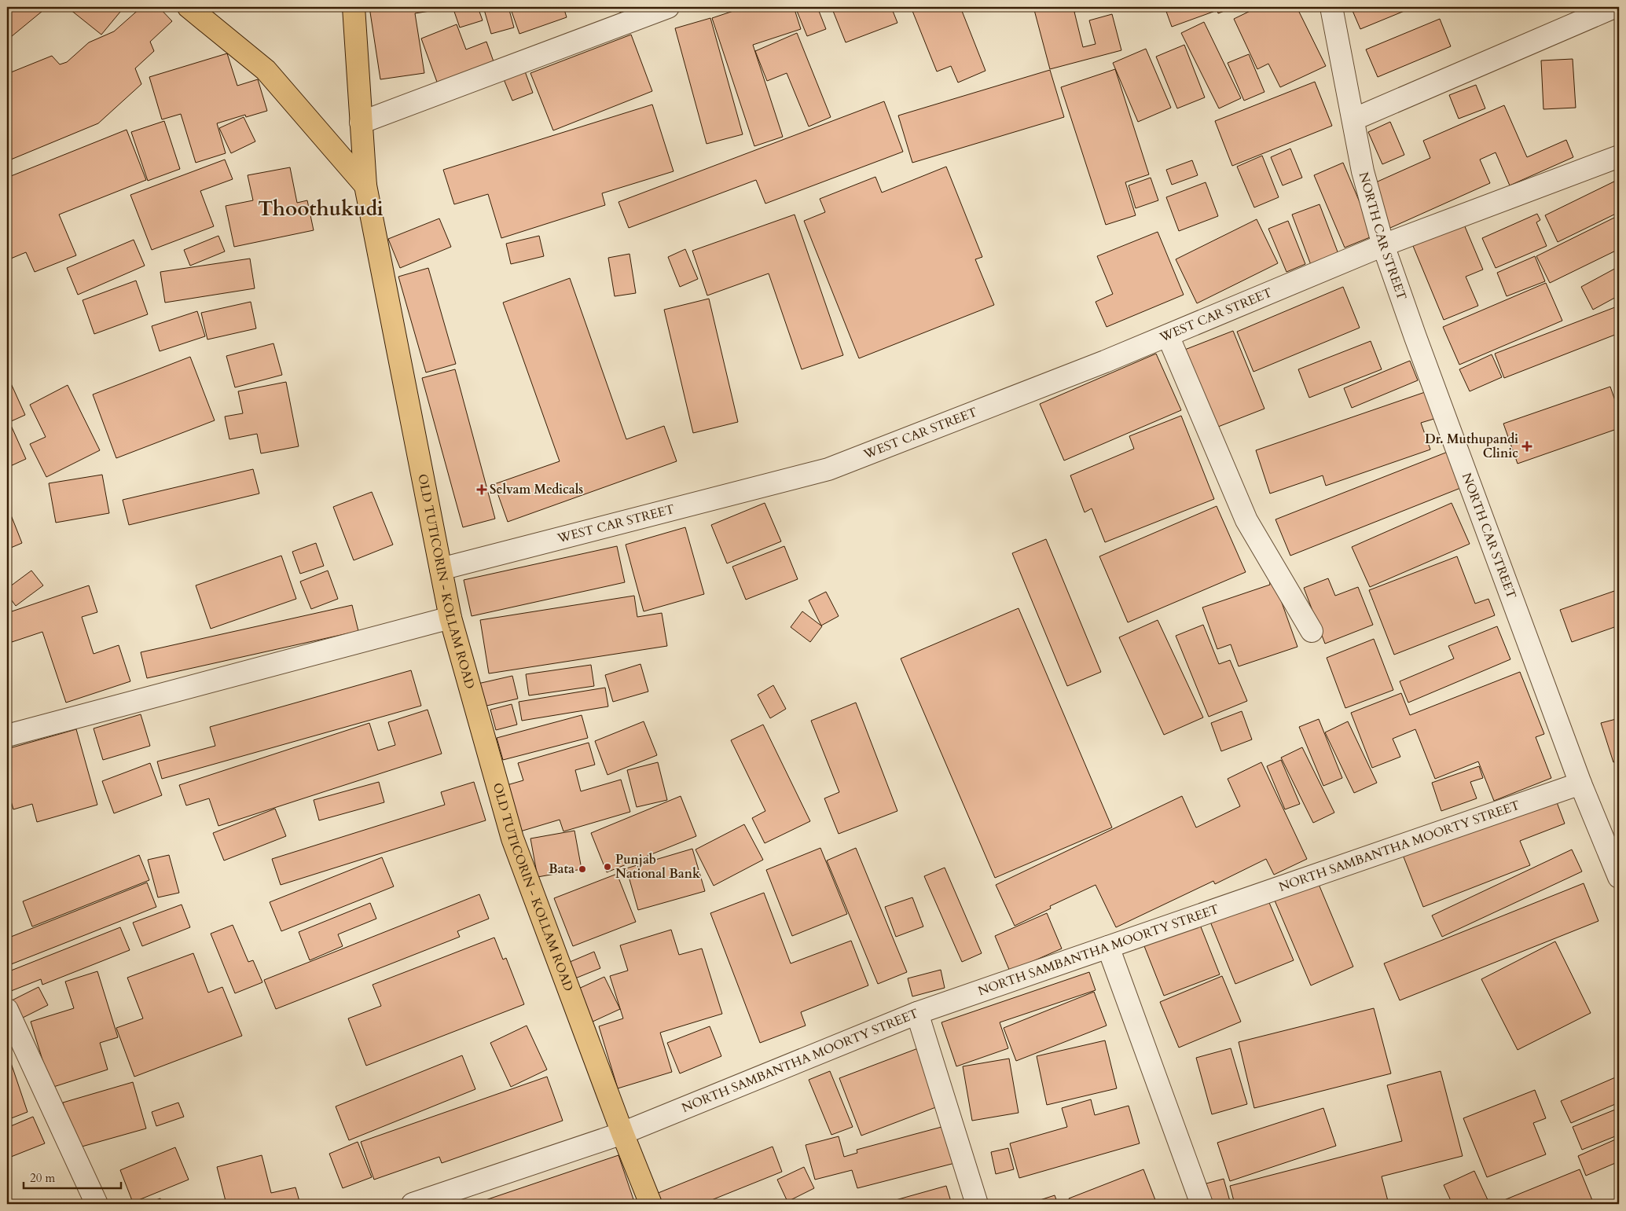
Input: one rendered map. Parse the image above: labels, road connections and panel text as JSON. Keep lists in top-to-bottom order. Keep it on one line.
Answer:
{"streets":{"main road":["OLD TUTICORIN - KOLLAM ROAD"],"street":["NORTH CAR STREET","WEST CAR STREET","NORTH SAMBANTHA MOORTY STREET"]},"crossings":[["NORTH CAR STREET","WEST CAR STREET"],["NORTH CAR STREET","NORTH SAMBANTHA MOORTY STREET"],["WEST CAR STREET","OLD TUTICORIN - KOLLAM ROAD"],["OLD TUTICORIN - KOLLAM ROAD","NORTH SAMBANTHA MOORTY STREET"]],"districts":["Thoothukudi"],"places":{"health":["Dr. Muthupandi Clinic","Selvam Medicals"],"other":["Punjab National Bank","Bata"]},"scale_bar":"20 m"}
